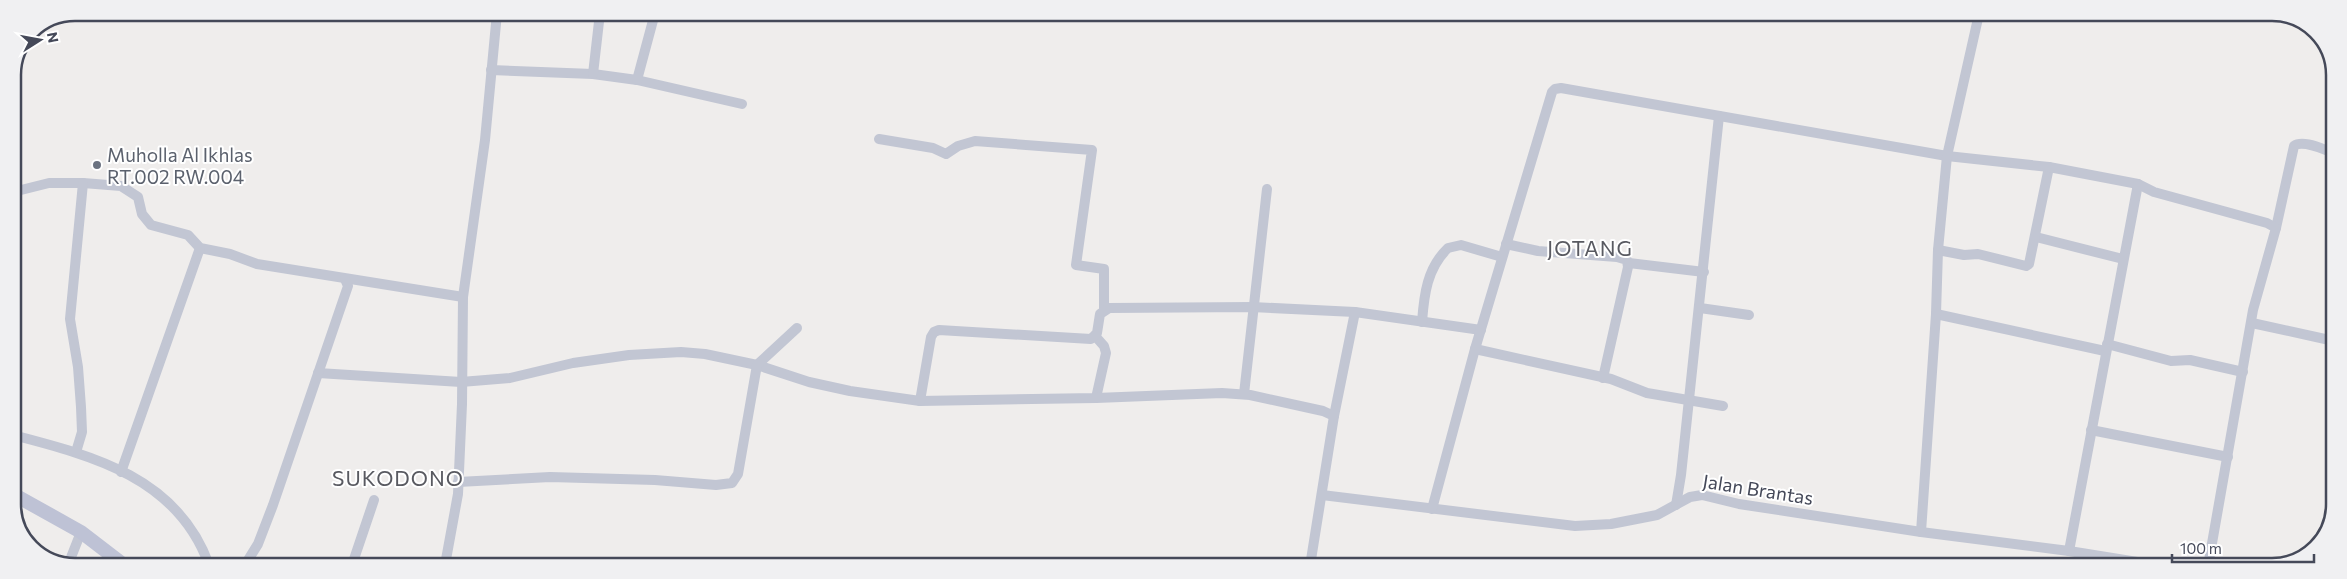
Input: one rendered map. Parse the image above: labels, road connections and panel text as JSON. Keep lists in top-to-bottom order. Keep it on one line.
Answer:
{"streets":{"street":["Jalan Brantas"]},"districts":["JOTANG","SUKODONO"],"places":["Muholla Al Ikhlas RT.002 RW.004"],"scale_bar":"100 m","north":"right"}
